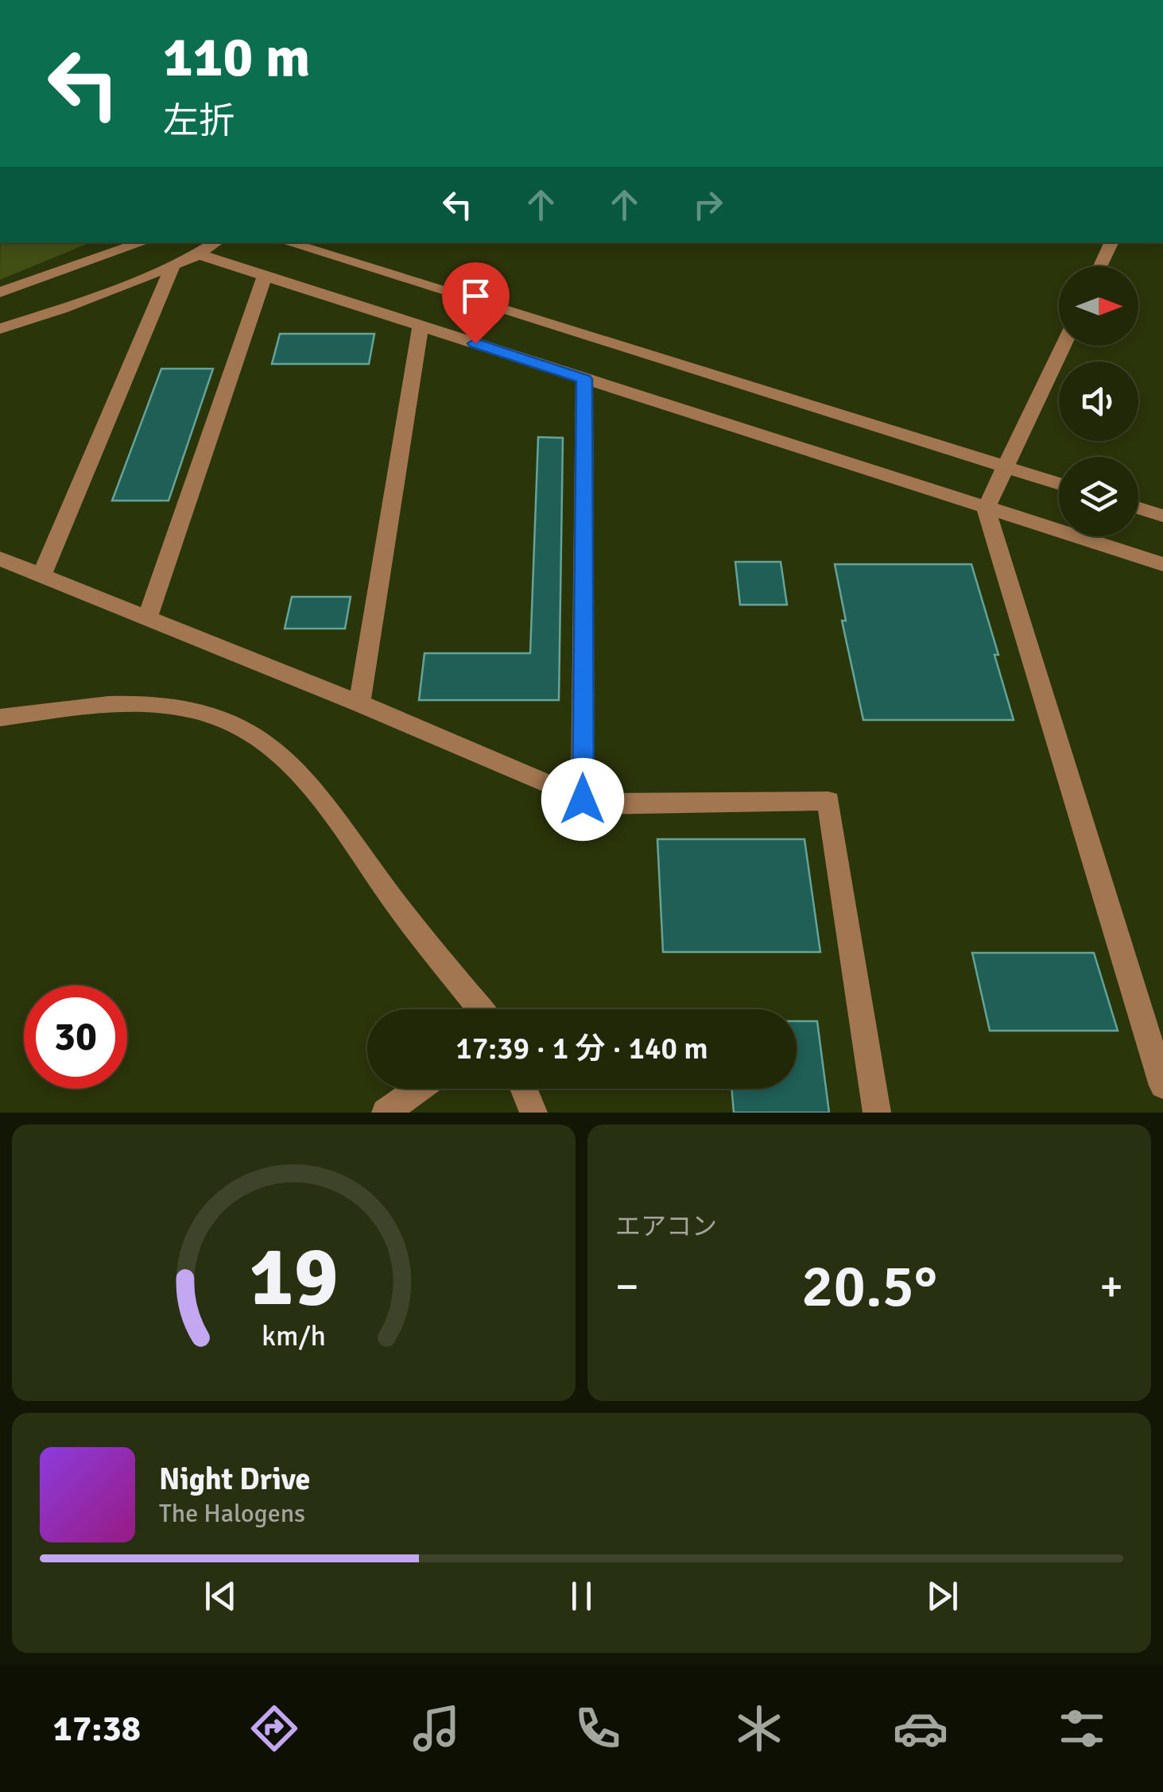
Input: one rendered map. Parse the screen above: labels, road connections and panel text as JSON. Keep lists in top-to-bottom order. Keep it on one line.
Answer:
{"north":"right","page":{"turn":["110 m","左折"],"limit":"30","trip":"17:39 · 1 分 · 140 m","tile":"エアコン","heat":["−","20.5°","+"],"song":["Night Drive","The Halogens"],"tabs":"17:38","gauge":["19","km/h"]}}
